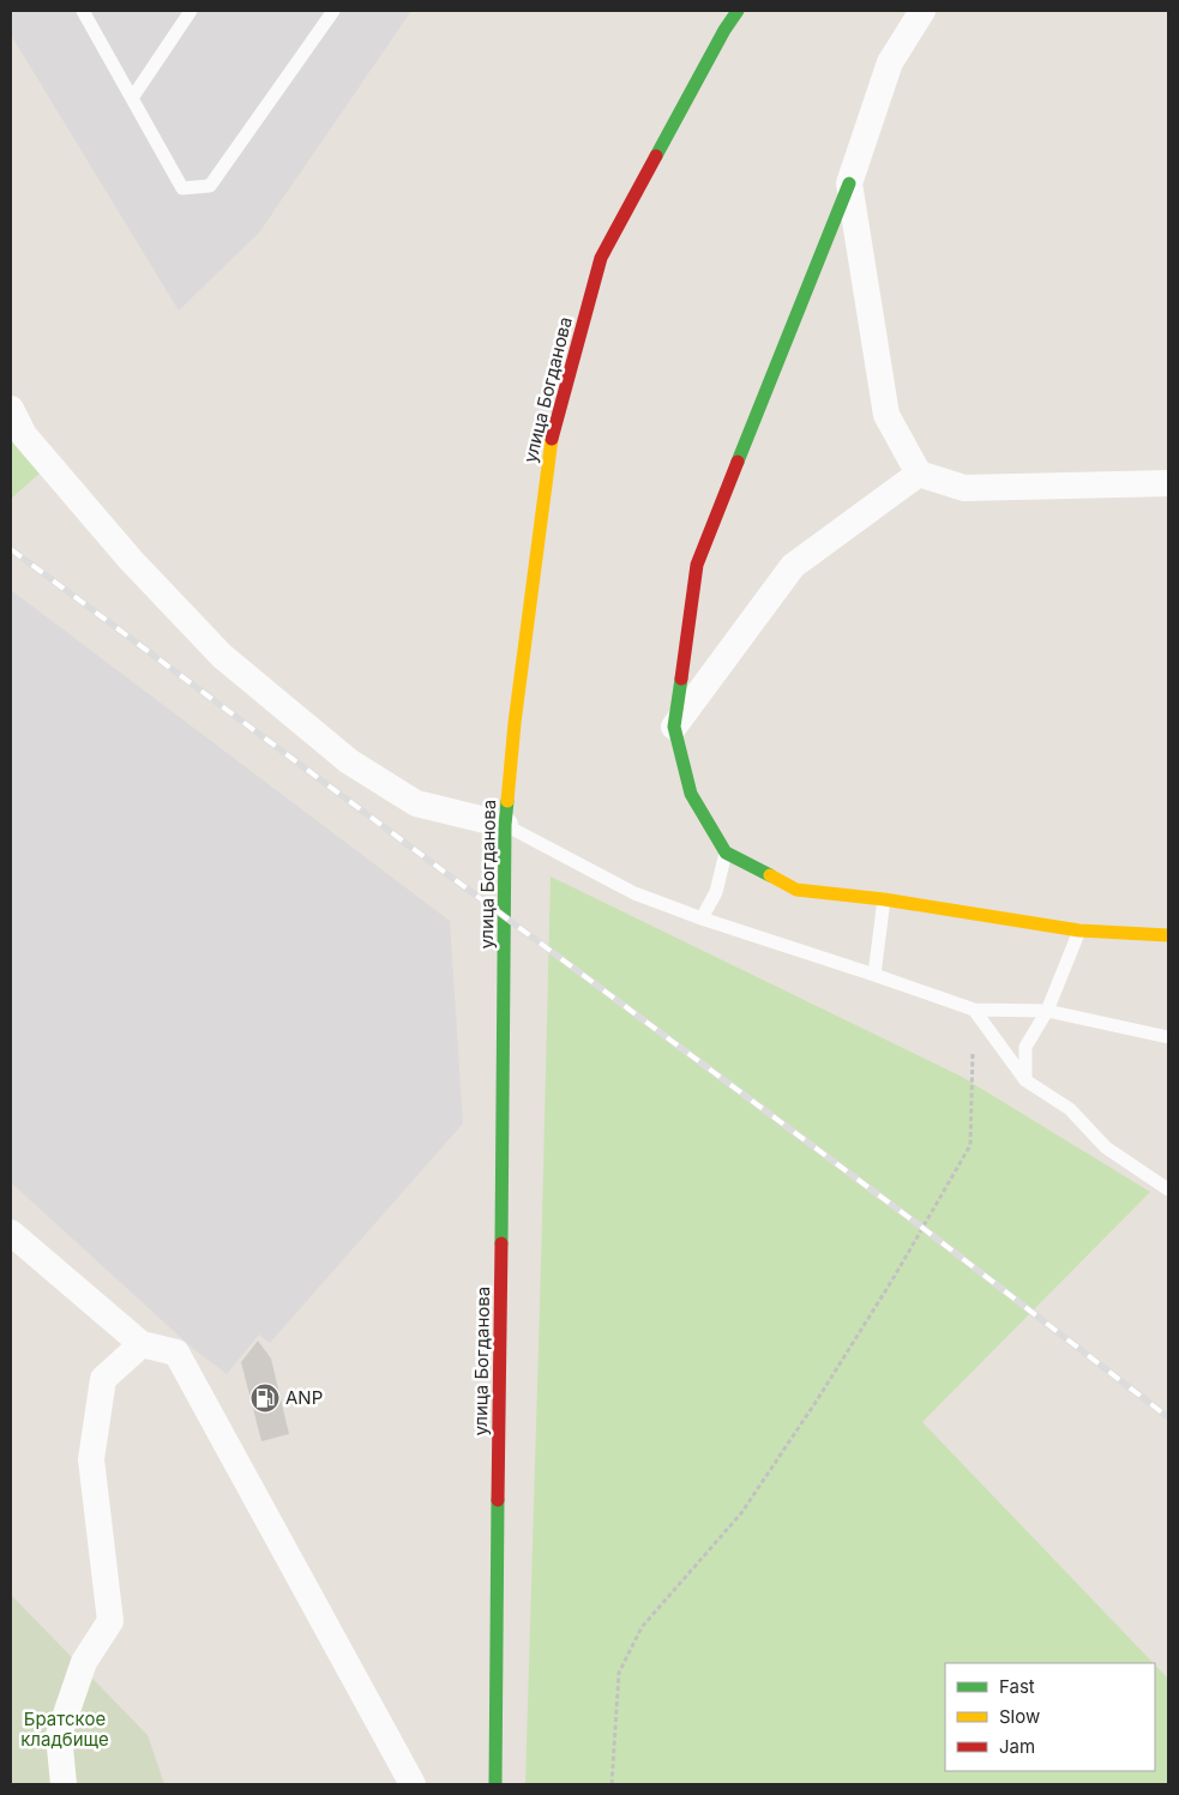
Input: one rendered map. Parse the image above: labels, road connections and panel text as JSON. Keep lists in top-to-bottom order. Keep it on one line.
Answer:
{"streets":{"main road":["улица Богданова"]},"parks":["Братское кладбище"],"places":{"fuel station":["ANP"]},"legend":["Fast","Slow","Jam"]}
